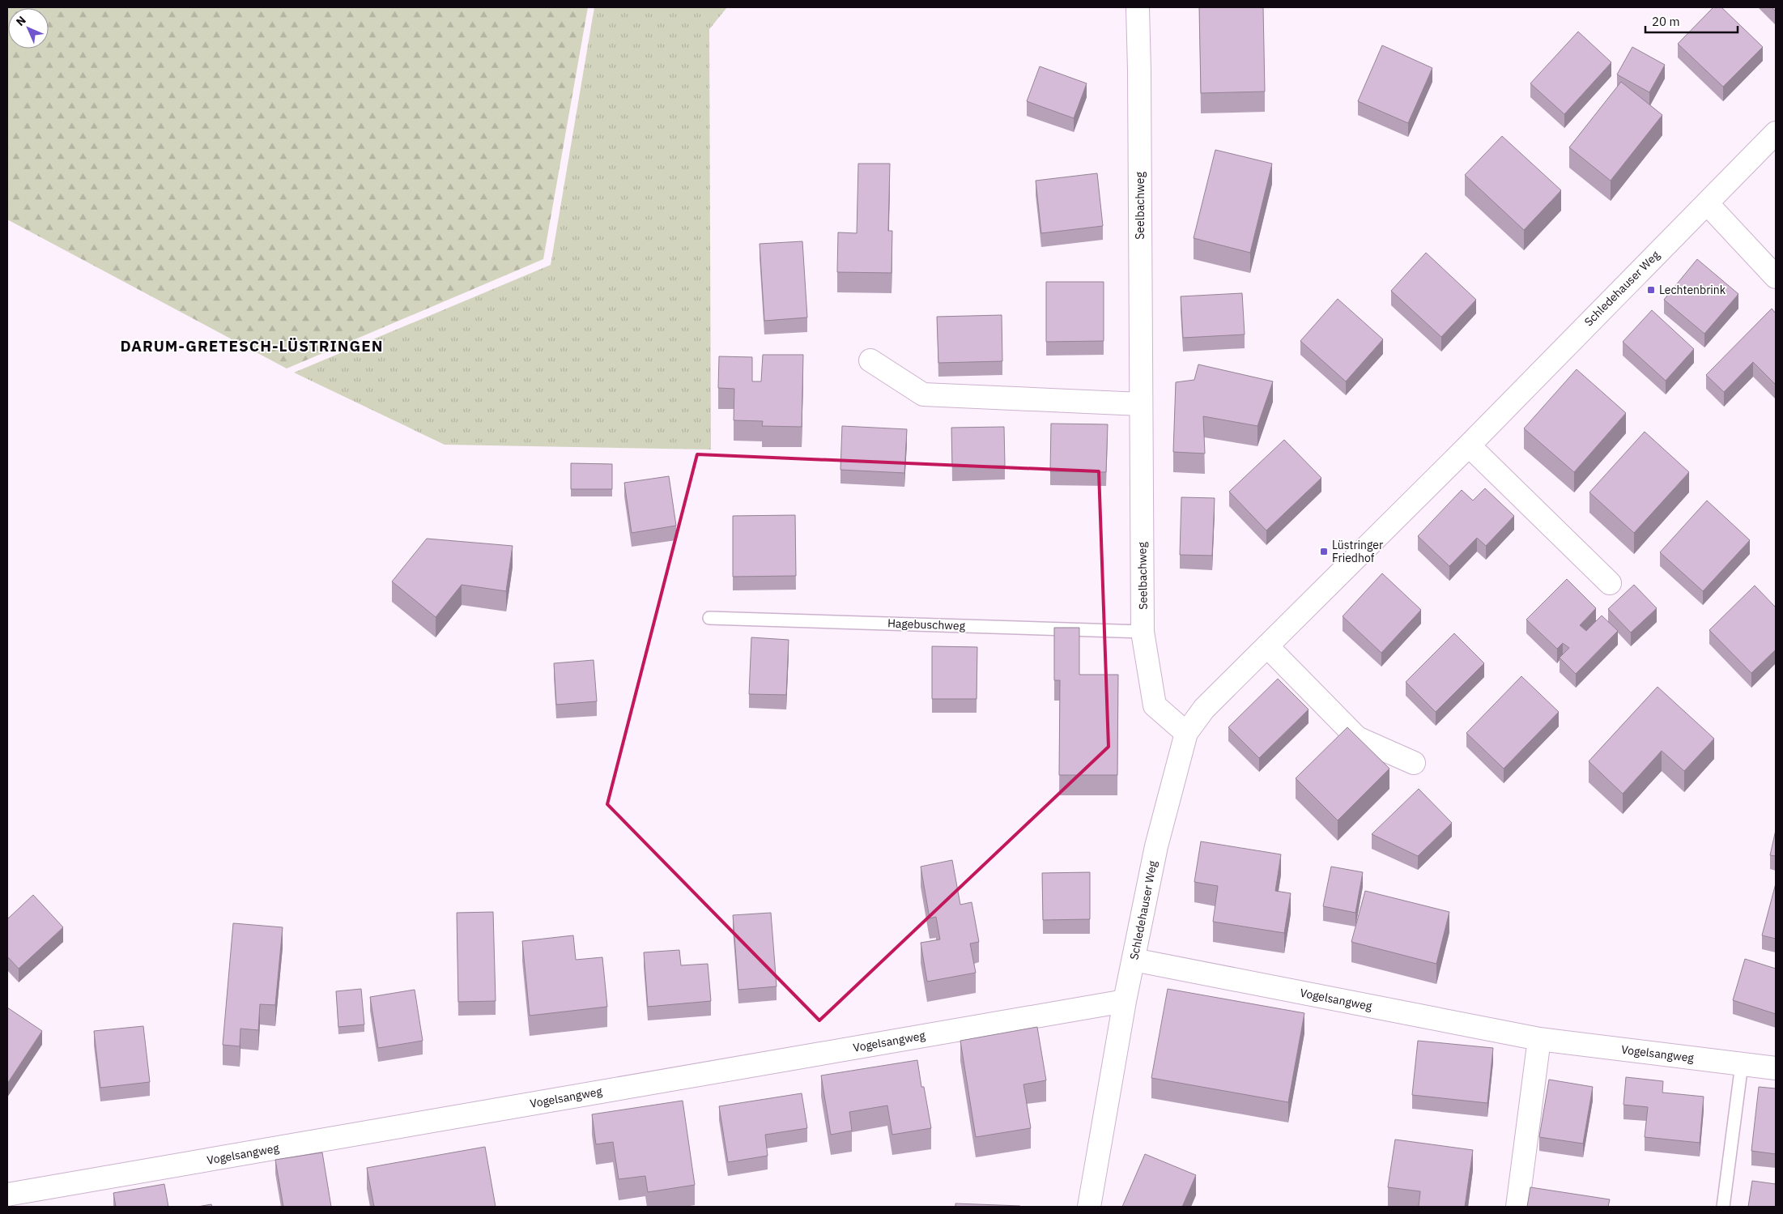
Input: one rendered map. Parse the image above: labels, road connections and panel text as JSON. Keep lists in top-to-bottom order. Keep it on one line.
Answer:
{"streets":{"street":["Seelbachweg","Schledehauser Weg","Vogelsangweg"],"lane":["Hagebuschweg"]},"crossings":[["Seelbachweg","Schledehauser Weg"],["Seelbachweg","Hagebuschweg"],["Schledehauser Weg","Vogelsangweg"]],"districts":["DARUM-GRETESCH-LÜSTRINGEN"],"places":{"transit":["Lechtenbrink","Lüstringer Friedhof"]},"scale_bar":"20 m","north":"top left"}
